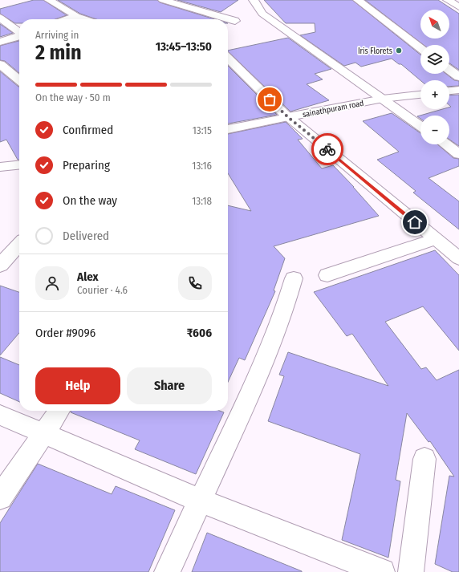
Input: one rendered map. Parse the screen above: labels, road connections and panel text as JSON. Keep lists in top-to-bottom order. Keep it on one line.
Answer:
{"streets":{"street":["sainathpuram road"]},"places":["Iris Florets"],"north":"top left","page":{"map_buttons":["+","−"],"heading":["2 min","Arriving in","13:45–13:50"],"panel":["Alex","Courier · 4.6","Order #9096","₹606"],"bar":"On the way · 50 m","list":[["Confirmed","13:15"],["Preparing","13:16"],["On the way","13:18"],"Delivered"],"buttons":["Help","Share"]}}
